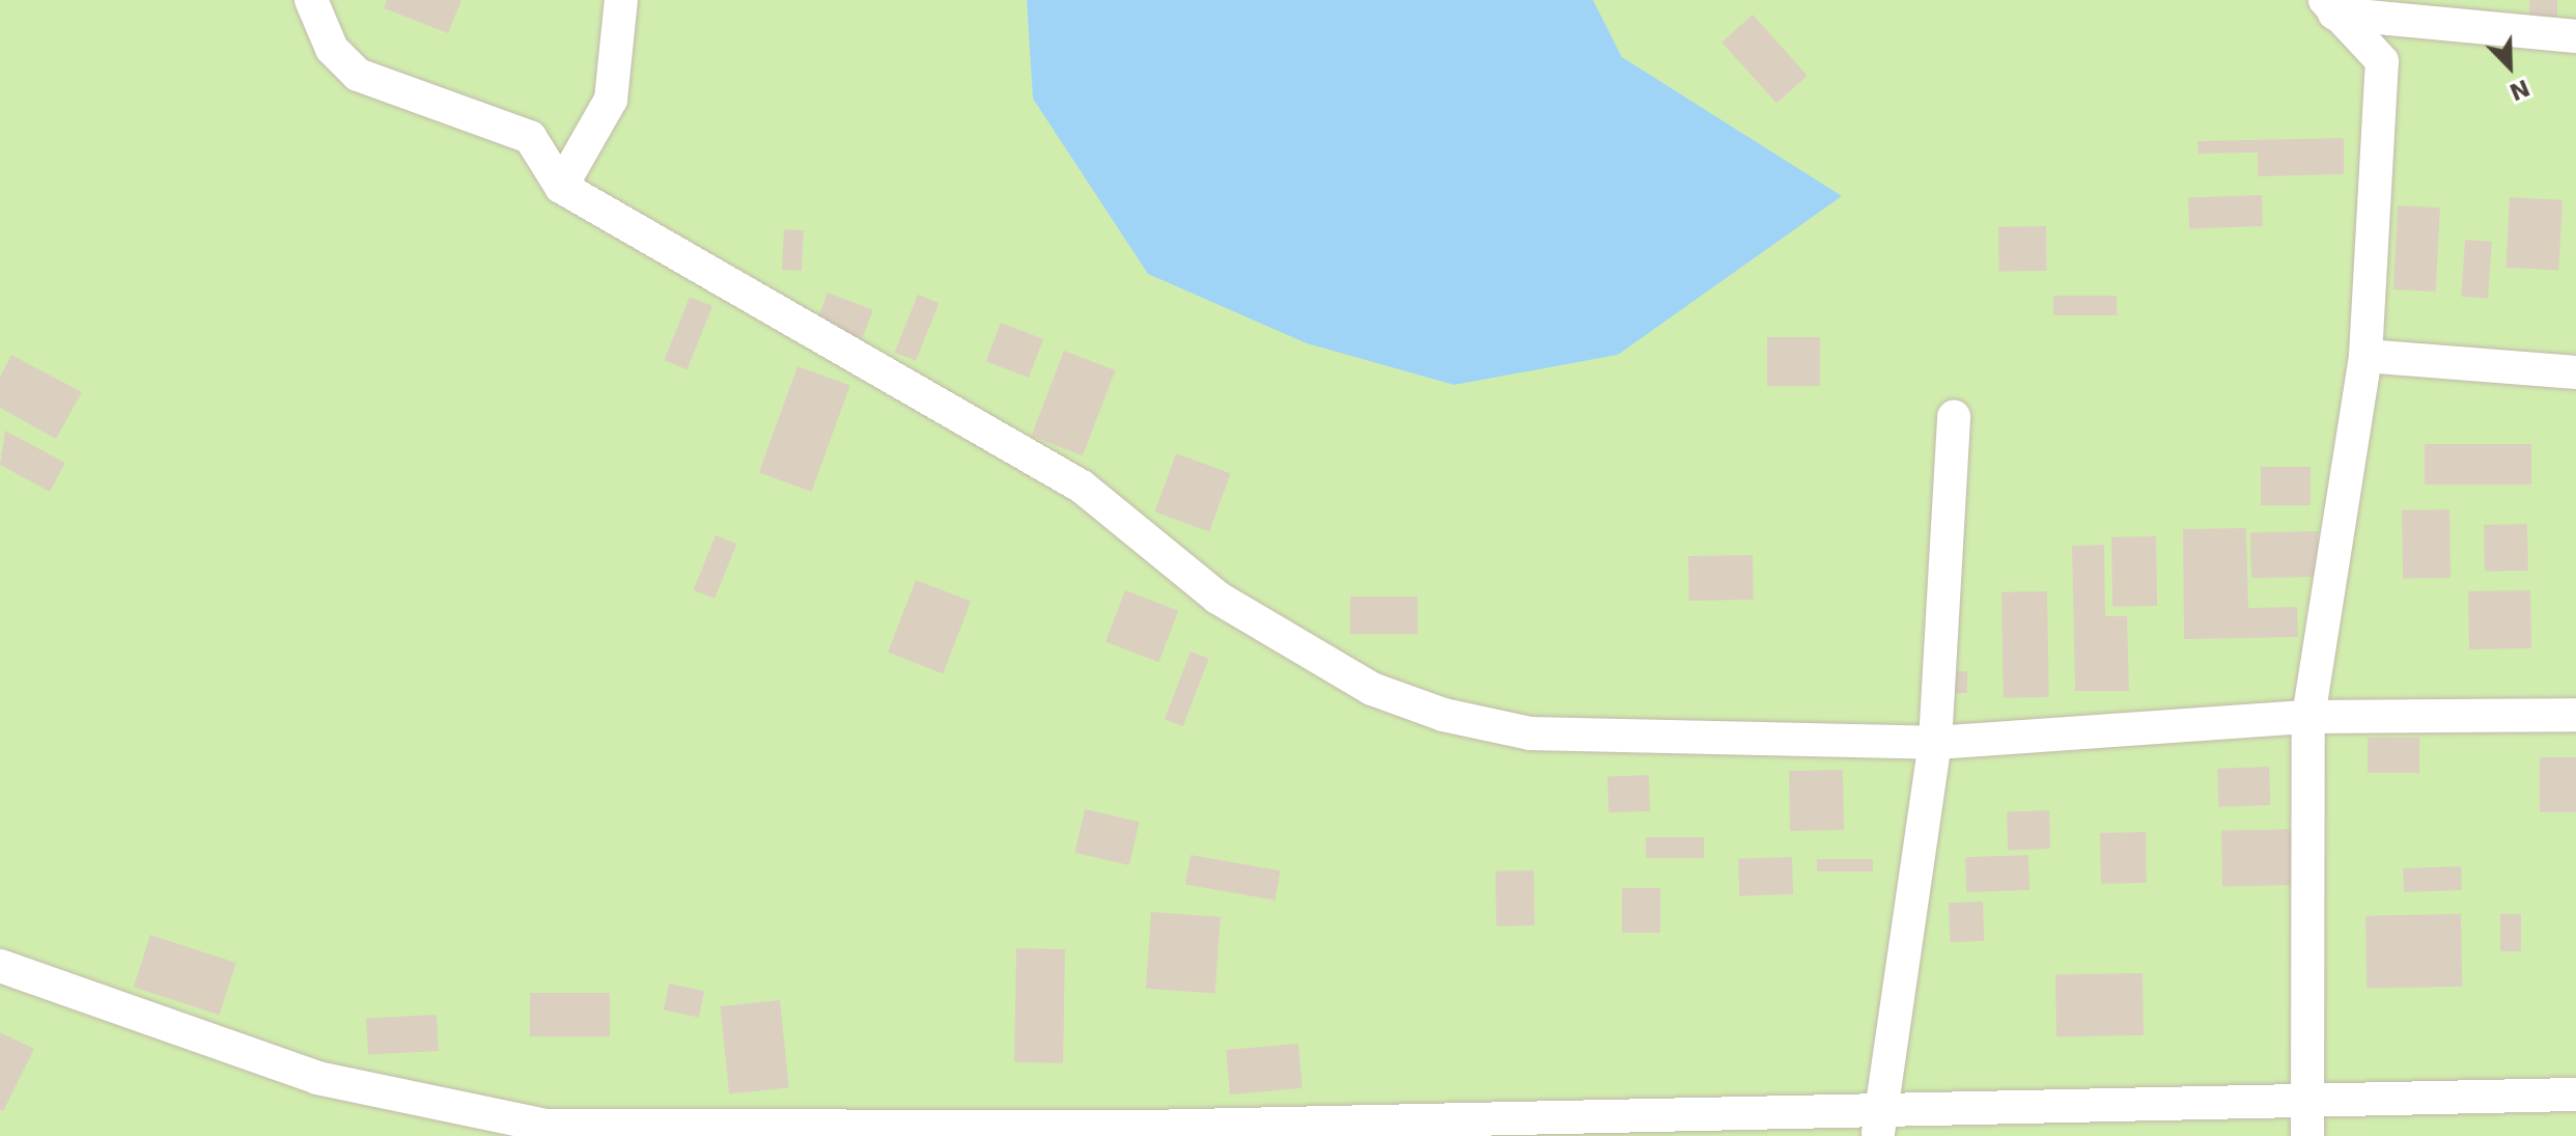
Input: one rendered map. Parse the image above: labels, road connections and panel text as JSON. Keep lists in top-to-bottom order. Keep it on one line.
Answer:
{"north":"bottom right"}
